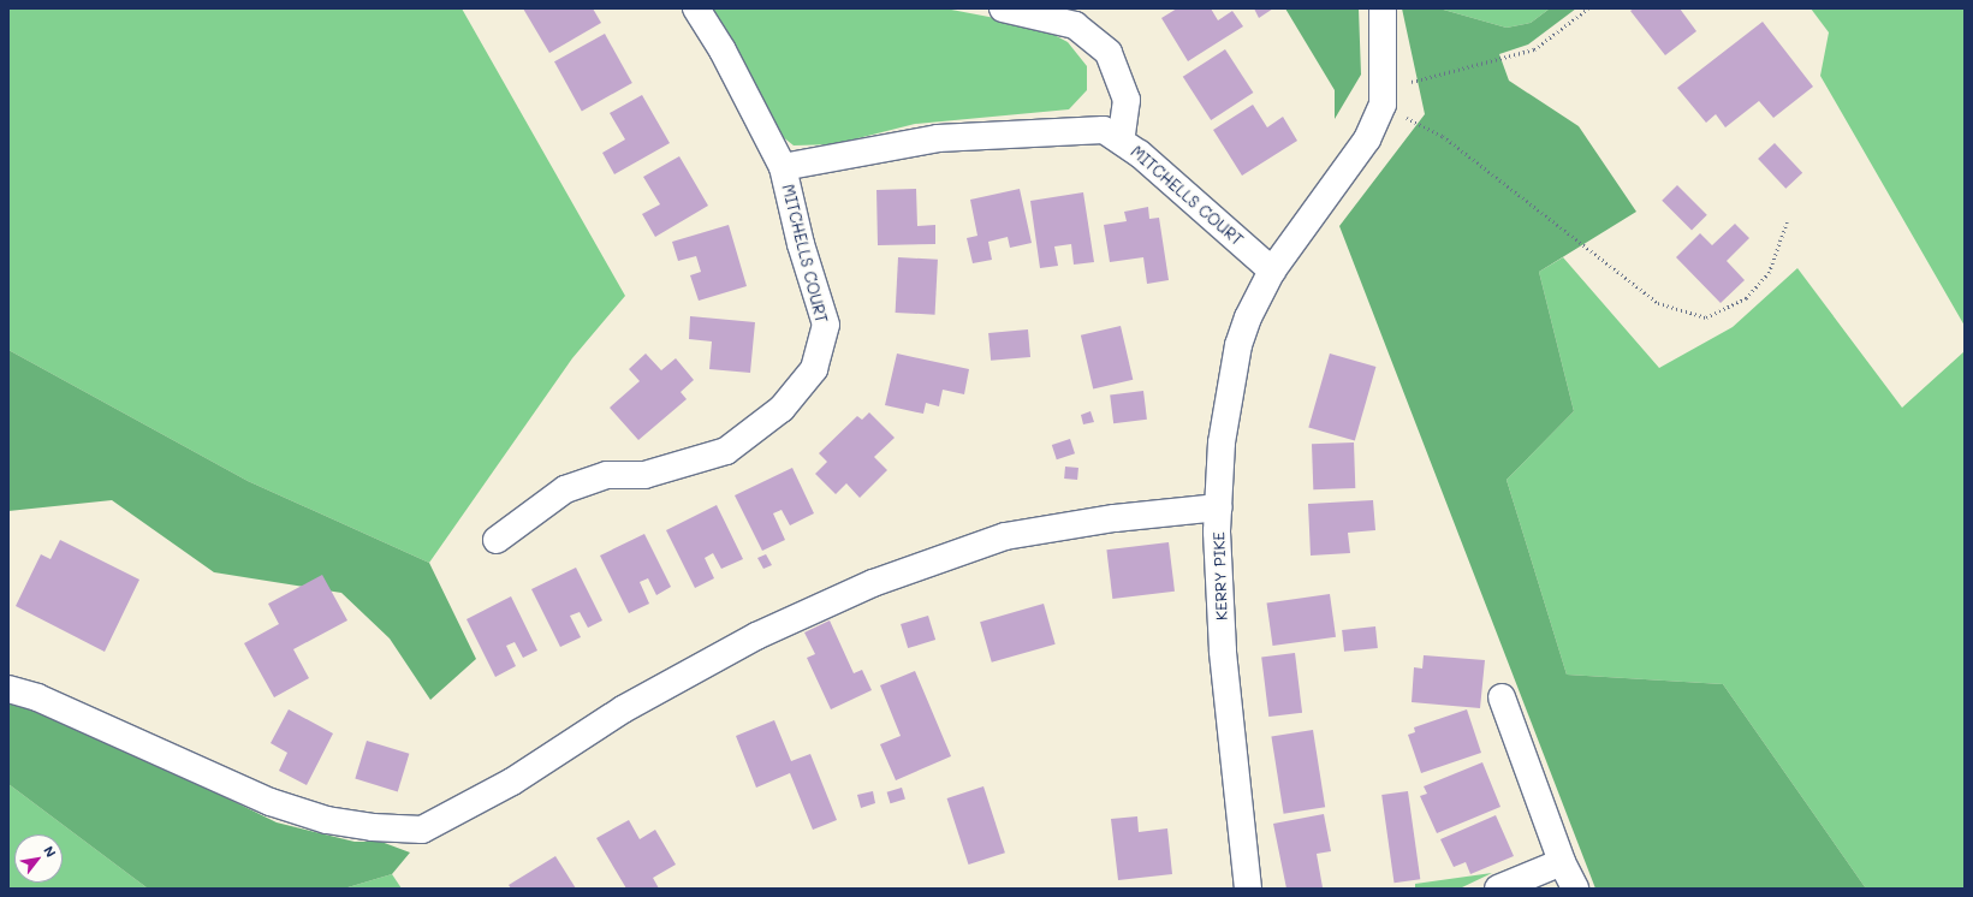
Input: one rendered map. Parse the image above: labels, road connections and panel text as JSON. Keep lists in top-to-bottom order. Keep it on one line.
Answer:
{"streets":{"street":["MITCHELLS COURT","KERRY PIKE"]},"crossings":[["MITCHELLS COURT","KERRY PIKE"]],"north":"top right"}
